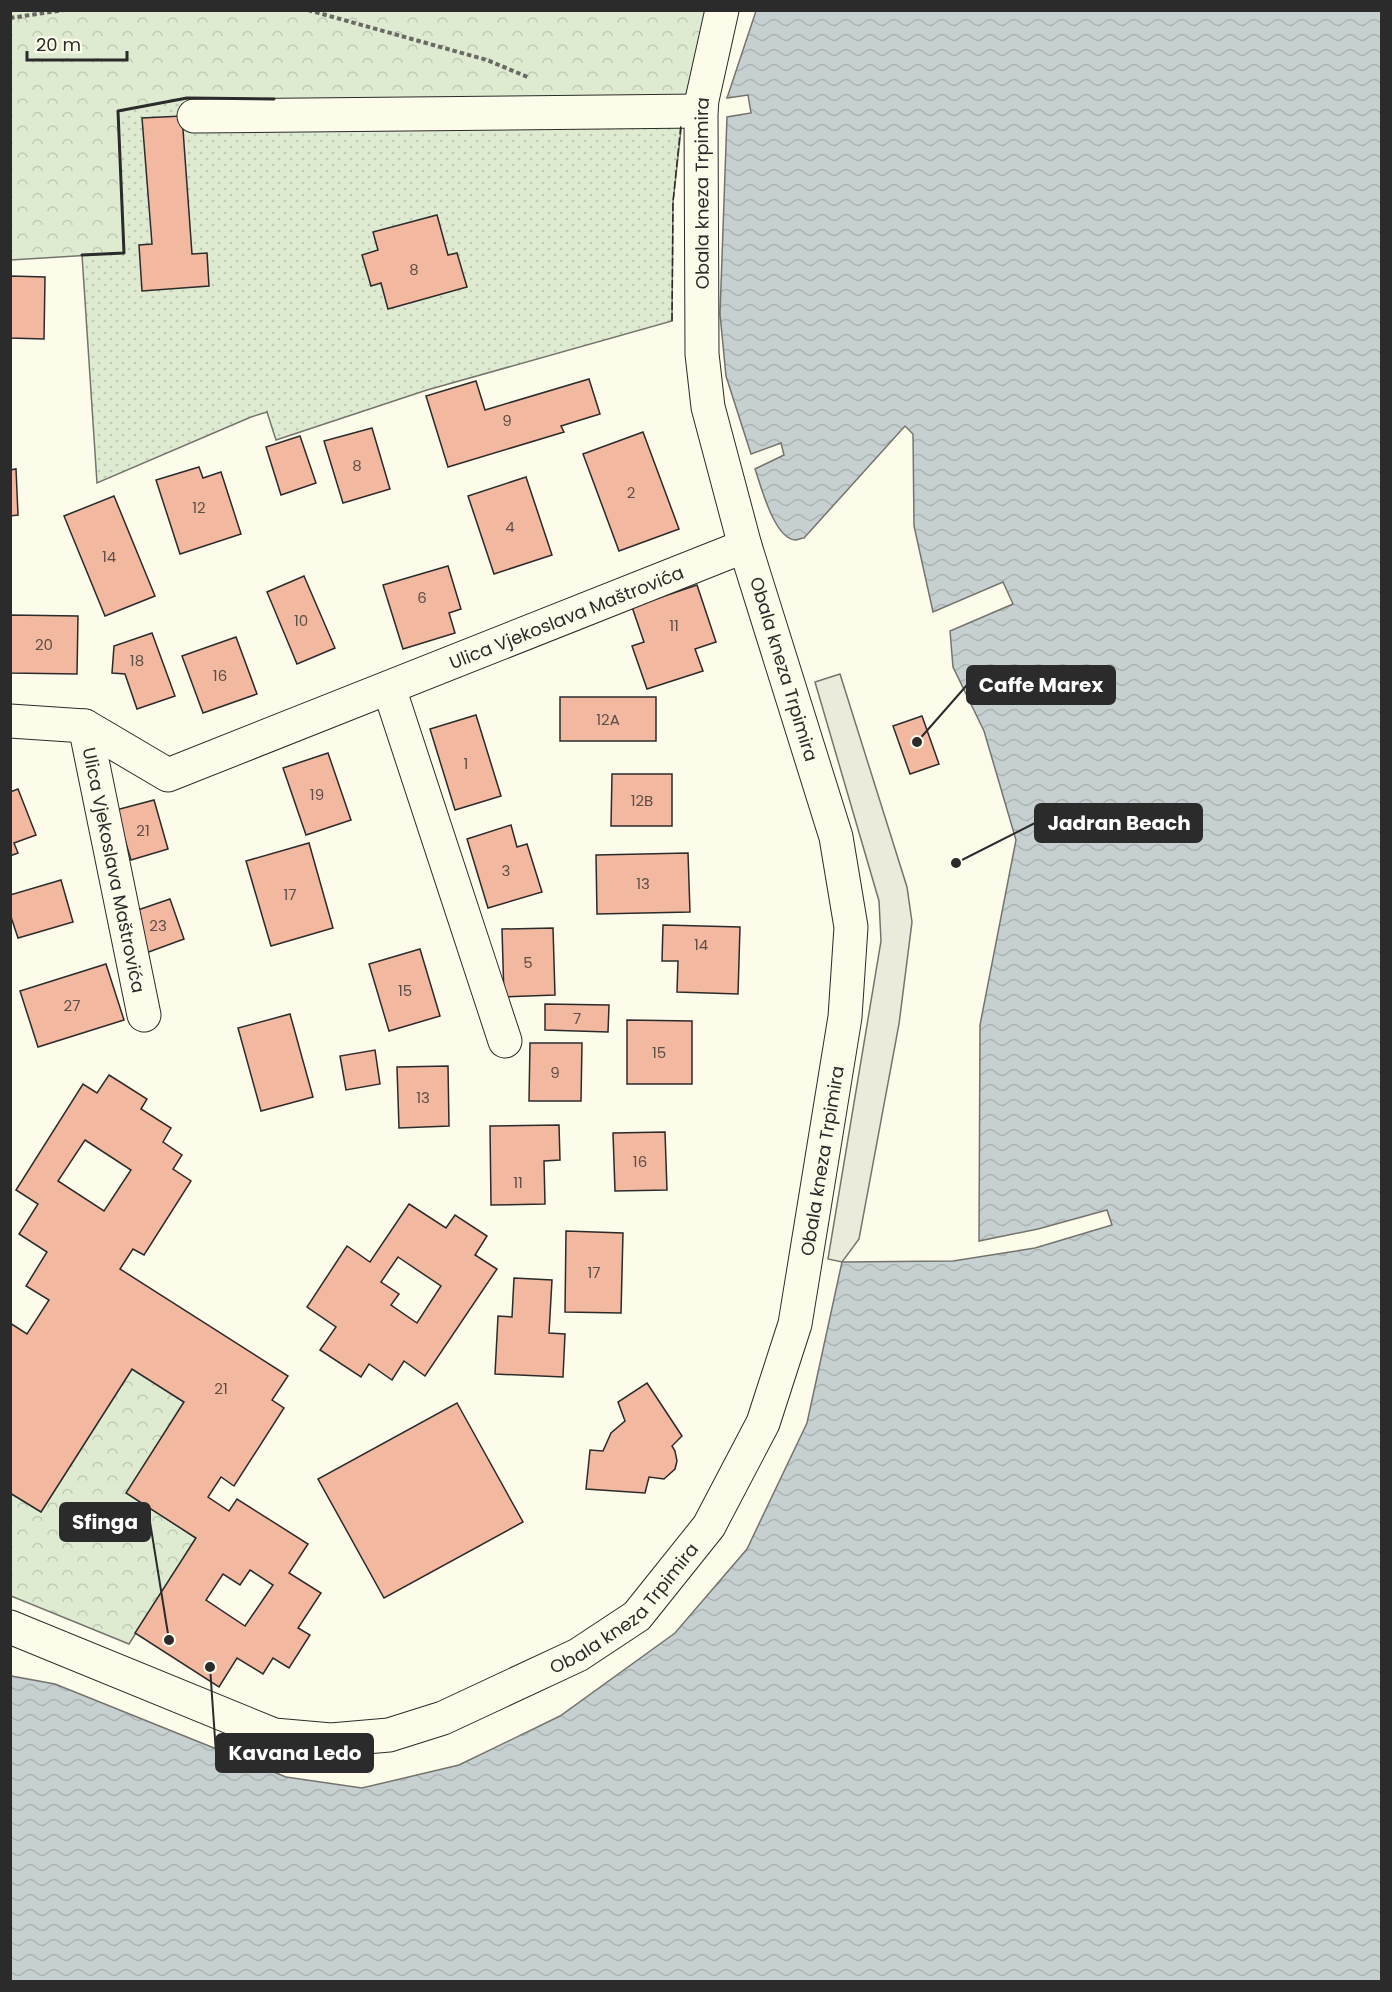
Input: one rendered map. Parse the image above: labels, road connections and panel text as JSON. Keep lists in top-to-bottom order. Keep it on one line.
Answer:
{"streets":{"street":["Obala kneza Trpimira","Ulica Vjekoslava Maštrovića"]},"crossings":[["Obala kneza Trpimira","Ulica Vjekoslava Maštrovića"]],"places":["Caffe Marex","Jadran Beach","Sfinga","Kavana Ledo"],"house_numbers":["8","9","8","2","12","4","14","6","10","11","20","18","16","12A","1","19","12B","21","3","13","17","23","14","5","15","27","7","15","9","13","16","11","17","21"],"scale_bar":"20 m"}
